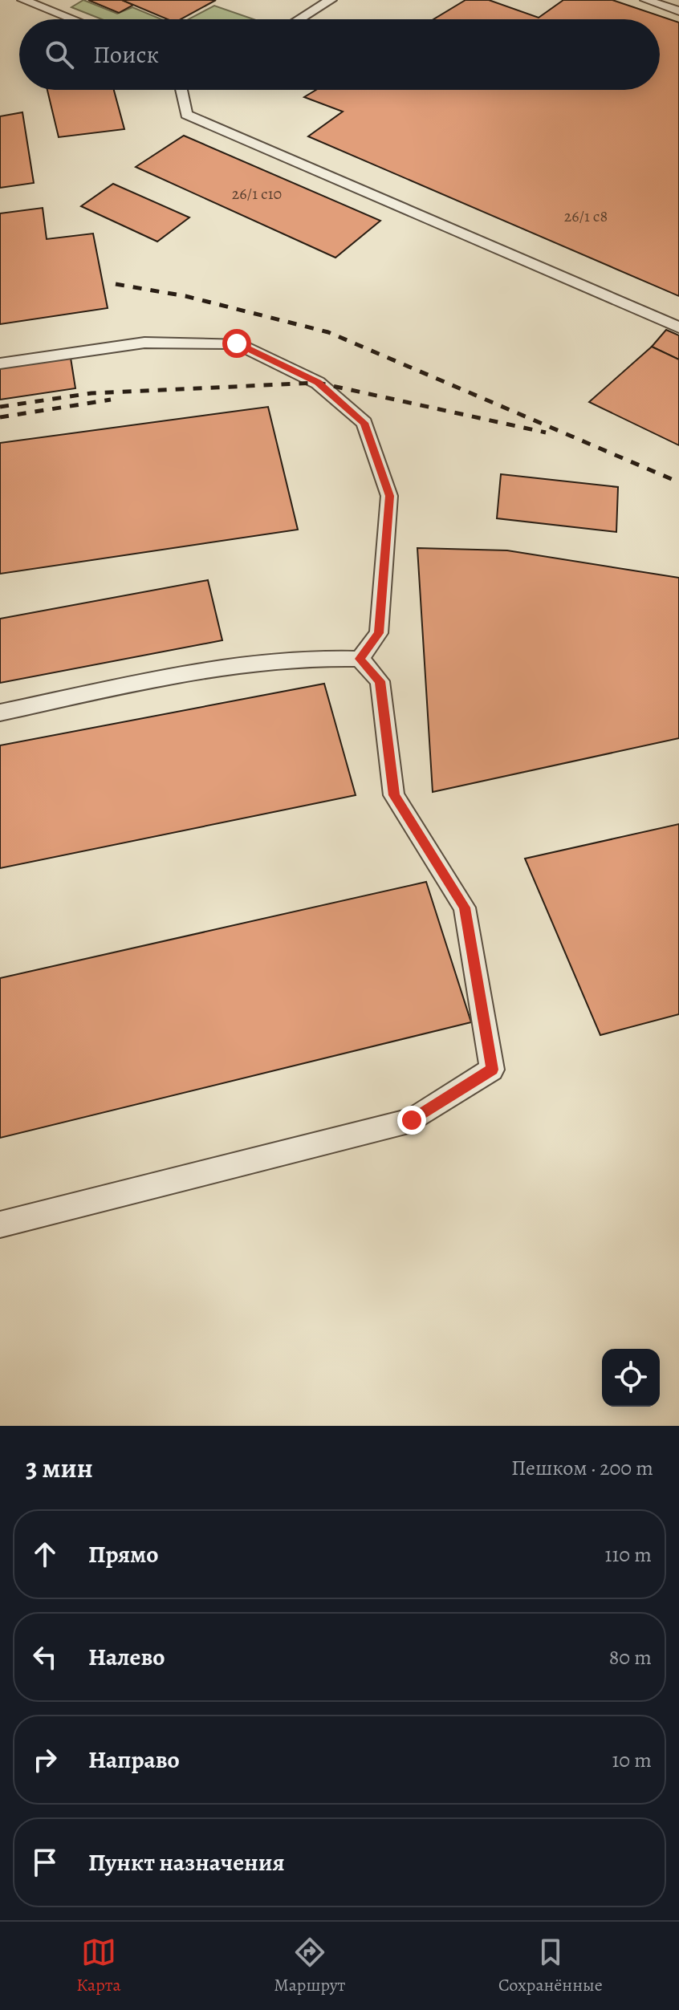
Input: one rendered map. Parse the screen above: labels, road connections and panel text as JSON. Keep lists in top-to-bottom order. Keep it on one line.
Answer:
{"house_numbers":["26/1 с10","26/1 с8"],"page":{"search":"Поиск","heading":["3 мин","Пешком · 200 m"],"list":[["Прямо","110 m"],["Налево","80 m"],["Направо","10 m"],"Пункт назначения"],"nav":["Карта","Маршрут","Сохранённые"]}}
